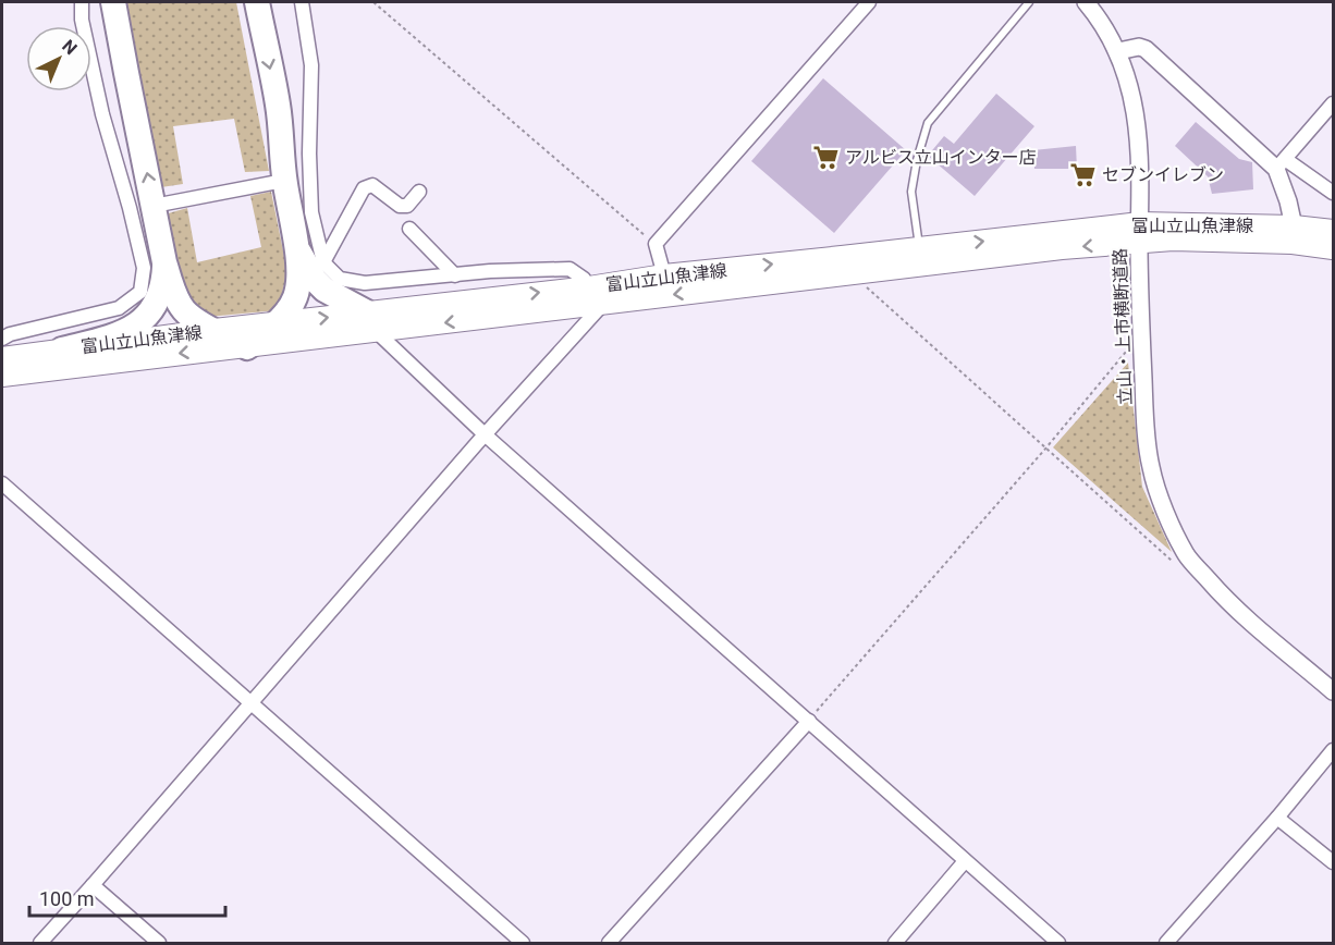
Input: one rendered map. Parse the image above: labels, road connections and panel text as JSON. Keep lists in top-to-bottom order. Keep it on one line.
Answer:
{"streets":{"main road":["富山立山魚津線"],"street":["立山・上市横断道路"]},"crossings":[["富山立山魚津線","立山・上市横断道路"]],"places":{"supermarket":["アルビス立山インター店","セブンイレブン"]},"scale_bar":"100 m","north":"top right"}
